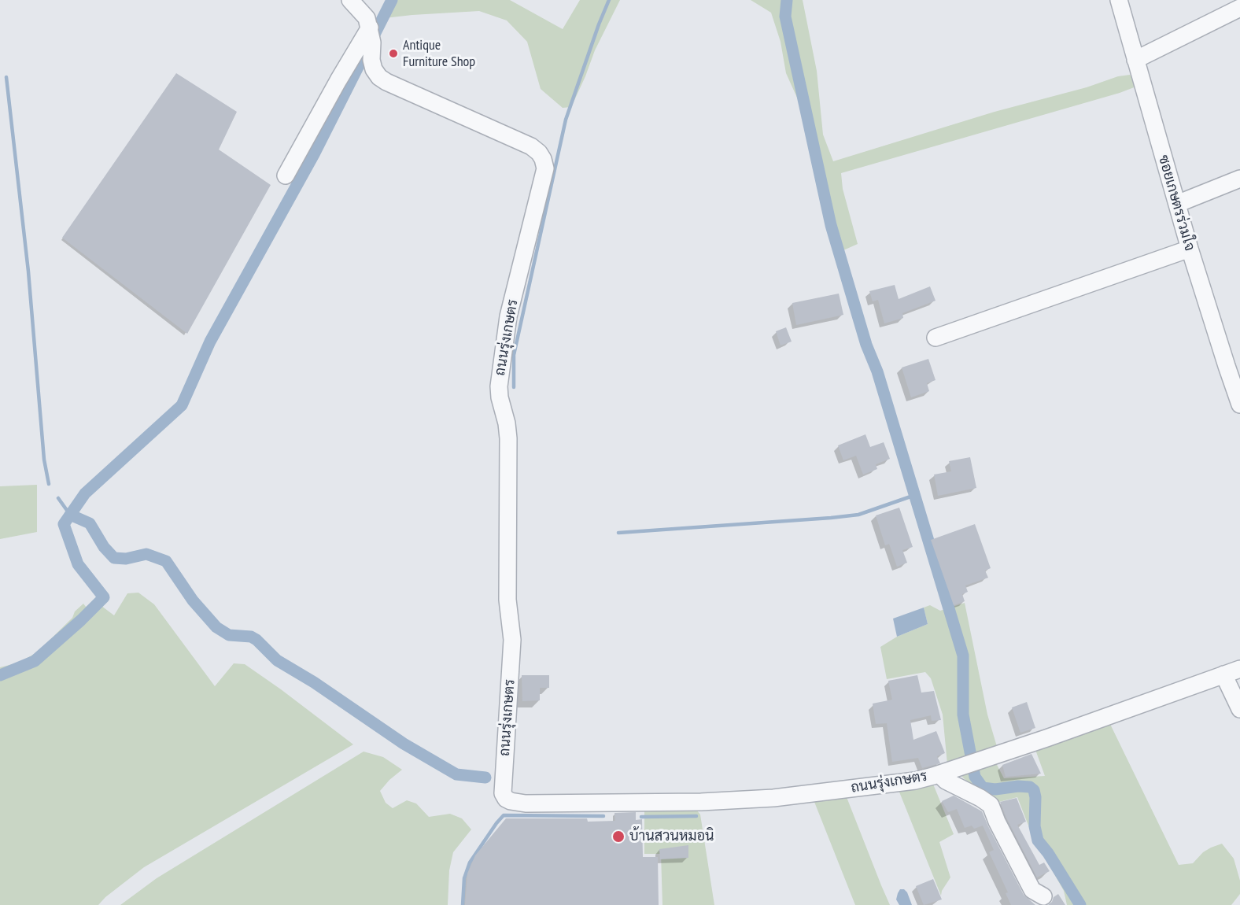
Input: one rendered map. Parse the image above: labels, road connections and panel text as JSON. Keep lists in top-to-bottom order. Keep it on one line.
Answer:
{"streets":{"street":["ซอยเกษตรร่วมใจ","ถนนรุ่งเกษตร"]},"places":["Antique Furniture Shop","บ้านสวนหมอนิ"]}
